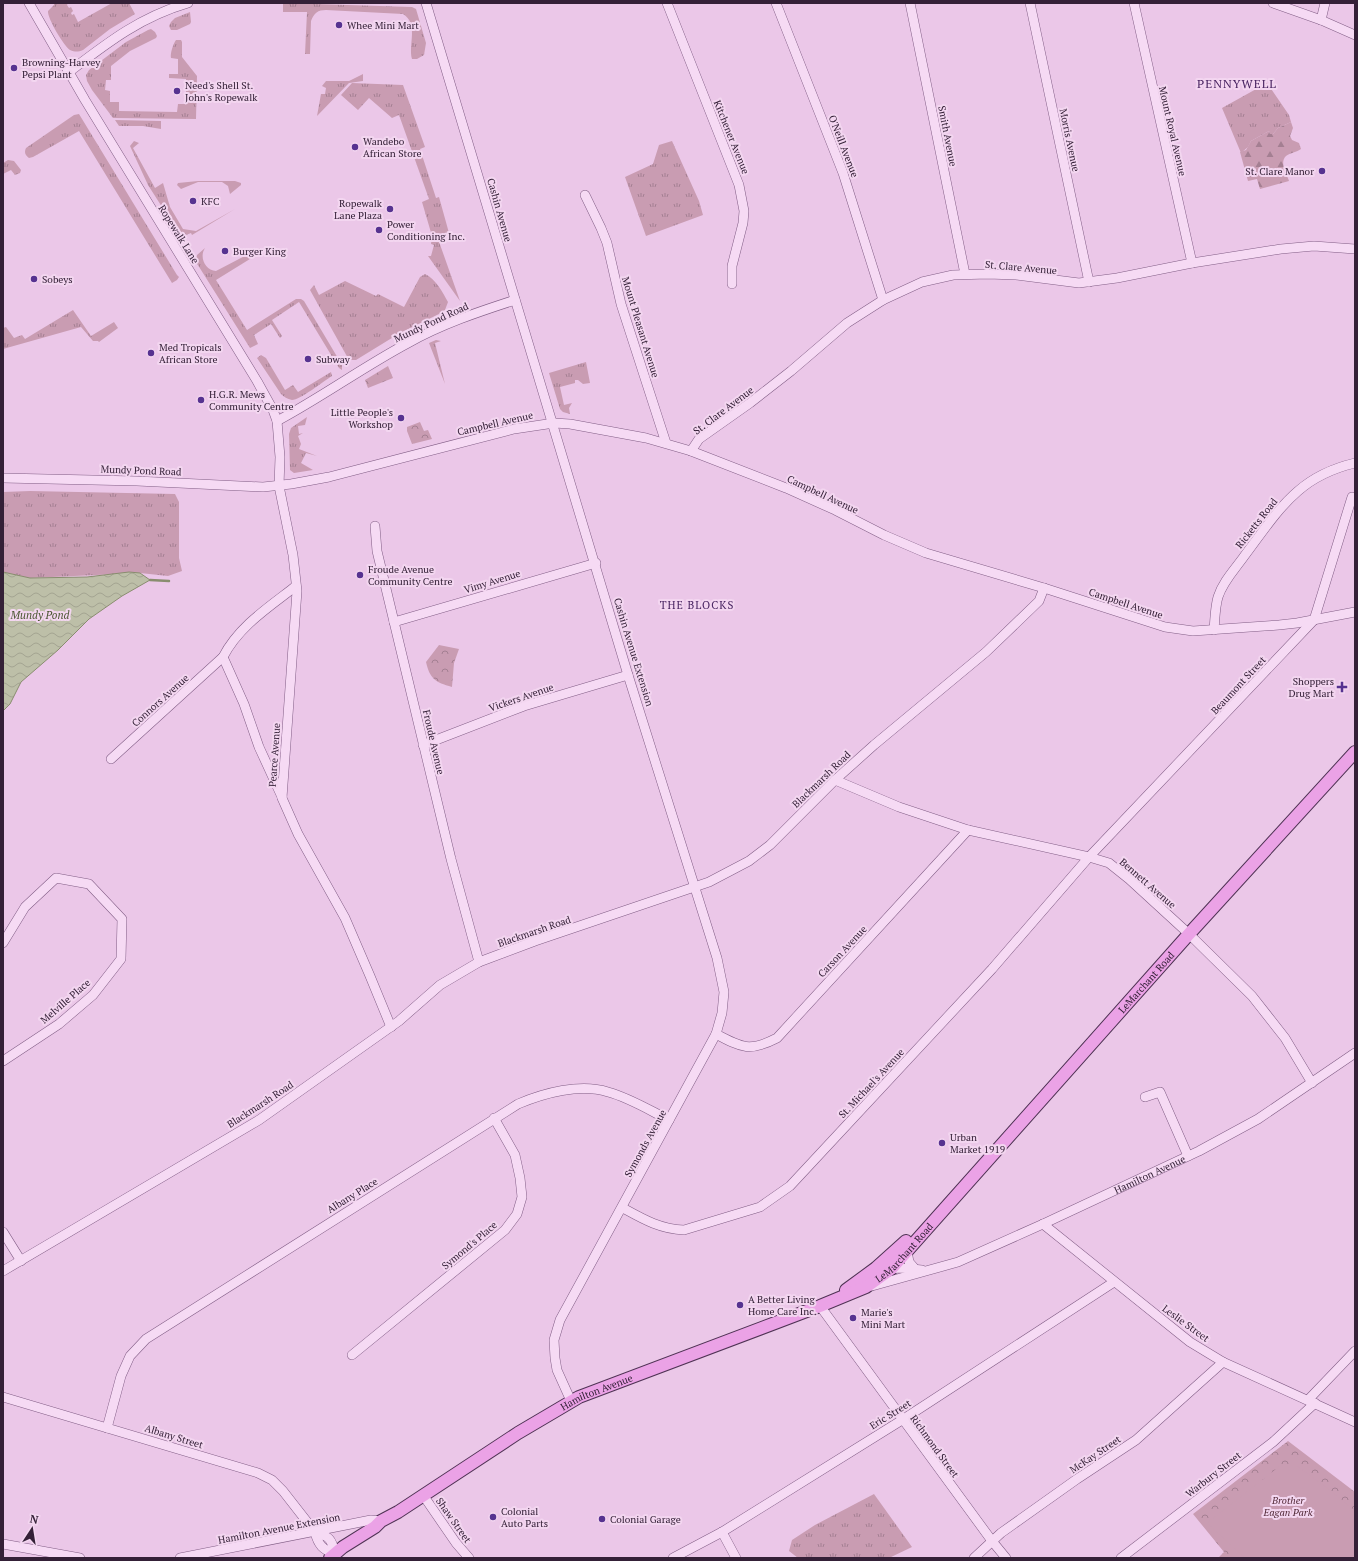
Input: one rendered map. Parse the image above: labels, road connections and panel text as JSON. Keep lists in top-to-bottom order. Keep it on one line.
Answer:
{"streets":{"main road":["LeMarchant Road","Hamilton Avenue"],"street":["Mount Royal Avenue","Smith Avenue","Kitchener Avenue","Morris Avenue","O'Neill Avenue","Cashin Avenue","Ropewalk Lane","St. Clare Avenue","Mundy Pond Road","Mount Pleasant Avenue","Campbell Avenue","Ricketts Road","Vimy Avenue","Cashin Avenue Extension","Beaumont Street","Vickers Avenue","Connors Avenue","Froude Avenue","Pearce Avenue","Blackmarsh Road","Bennett Avenue","Carson Avenue","Melville Place","St. Michael's Avenue","Symonds Avenue","Albany Place","Symond's Place","Leslie Street","Eric Street","Albany Street","Richmond Street","McKay Street","Warbury Street","Shaw Street","Hamilton Avenue Extension"]},"crossings":[["Mount Royal Avenue","St. Clare Avenue"],["Smith Avenue","St. Clare Avenue"],["Morris Avenue","St. Clare Avenue"],["O'Neill Avenue","St. Clare Avenue"],["Cashin Avenue","Mundy Pond Road"],["Cashin Avenue","Campbell Avenue"],["Cashin Avenue","Cashin Avenue Extension"],["Ropewalk Lane","Mundy Pond Road"],["Ropewalk Lane","Campbell Avenue"],["Ropewalk Lane","Pearce Avenue"],["St. Clare Avenue","Campbell Avenue"],["Mundy Pond Road","Campbell Avenue"],["Mundy Pond Road","Pearce Avenue"],["Mount Pleasant Avenue","Campbell Avenue"],["Campbell Avenue","Ricketts Road"],["Campbell Avenue","Cashin Avenue Extension"],["Campbell Avenue","Beaumont Street"],["Campbell Avenue","Pearce Avenue"],["Campbell Avenue","Blackmarsh Road"],["Vimy Avenue","Cashin Avenue Extension"],["Vimy Avenue","Froude Avenue"],["Cashin Avenue Extension","Vickers Avenue"],["Cashin Avenue Extension","Blackmarsh Road"],["Cashin Avenue Extension","Symonds Avenue"],["Beaumont Street","Bennett Avenue"],["Beaumont Street","St. Michael's Avenue"],["Vickers Avenue","Froude Avenue"],["Connors Avenue","Pearce Avenue"],["Froude Avenue","Blackmarsh Road"],["Pearce Avenue","Blackmarsh Road"],["Blackmarsh Road","Bennett Avenue"],["Blackmarsh Road","Symonds Avenue"],["Bennett Avenue","Carson Avenue"],["Bennett Avenue","LeMarchant Road"],["Bennett Avenue","St. Michael's Avenue"],["Bennett Avenue","Hamilton Avenue"],["Carson Avenue","Symonds Avenue"],["LeMarchant Road","Hamilton Avenue"],["St. Michael's Avenue","Symonds Avenue"],["Symonds Avenue","Hamilton Avenue"],["Symonds Avenue","Albany Place"],["Hamilton Avenue","Leslie Street"],["Hamilton Avenue","Albany Street"],["Hamilton Avenue","Richmond Street"],["Hamilton Avenue","Shaw Street"],["Hamilton Avenue","Hamilton Avenue Extension"],["Albany Place","Symond's Place"],["Albany Place","Albany Street"],["Leslie Street","Eric Street"],["Leslie Street","McKay Street"],["Leslie Street","Warbury Street"],["Eric Street","Richmond Street"],["Albany Street","Hamilton Avenue Extension"],["Richmond Street","McKay Street"]],"districts":["PENNYWELL","THE BLOCKS"],"water":["Mundy Pond"],"parks":["Brother Eagan Park"],"places":{"other":["Whee Mini Mart","Browning-Harvey Pepsi Plant","Need's Shell St. John's Ropewalk","Wandebo African Store","St. Clare Manor","KFC","Ropewalk Lane Plaza","Power Conditioning Inc.","Burger King","Sobeys","Med Tropicals African Store","Subway","H.G.R. Mews Community Centre","Little People's Workshop","Froude Avenue Community Centre","Urban Market 1919","A Better Living Home Care Inc.","Marie's Mini Mart","Colonial Auto Parts","Colonial Garage"],"health":["Shoppers Drug Mart"]},"north":"top"}
